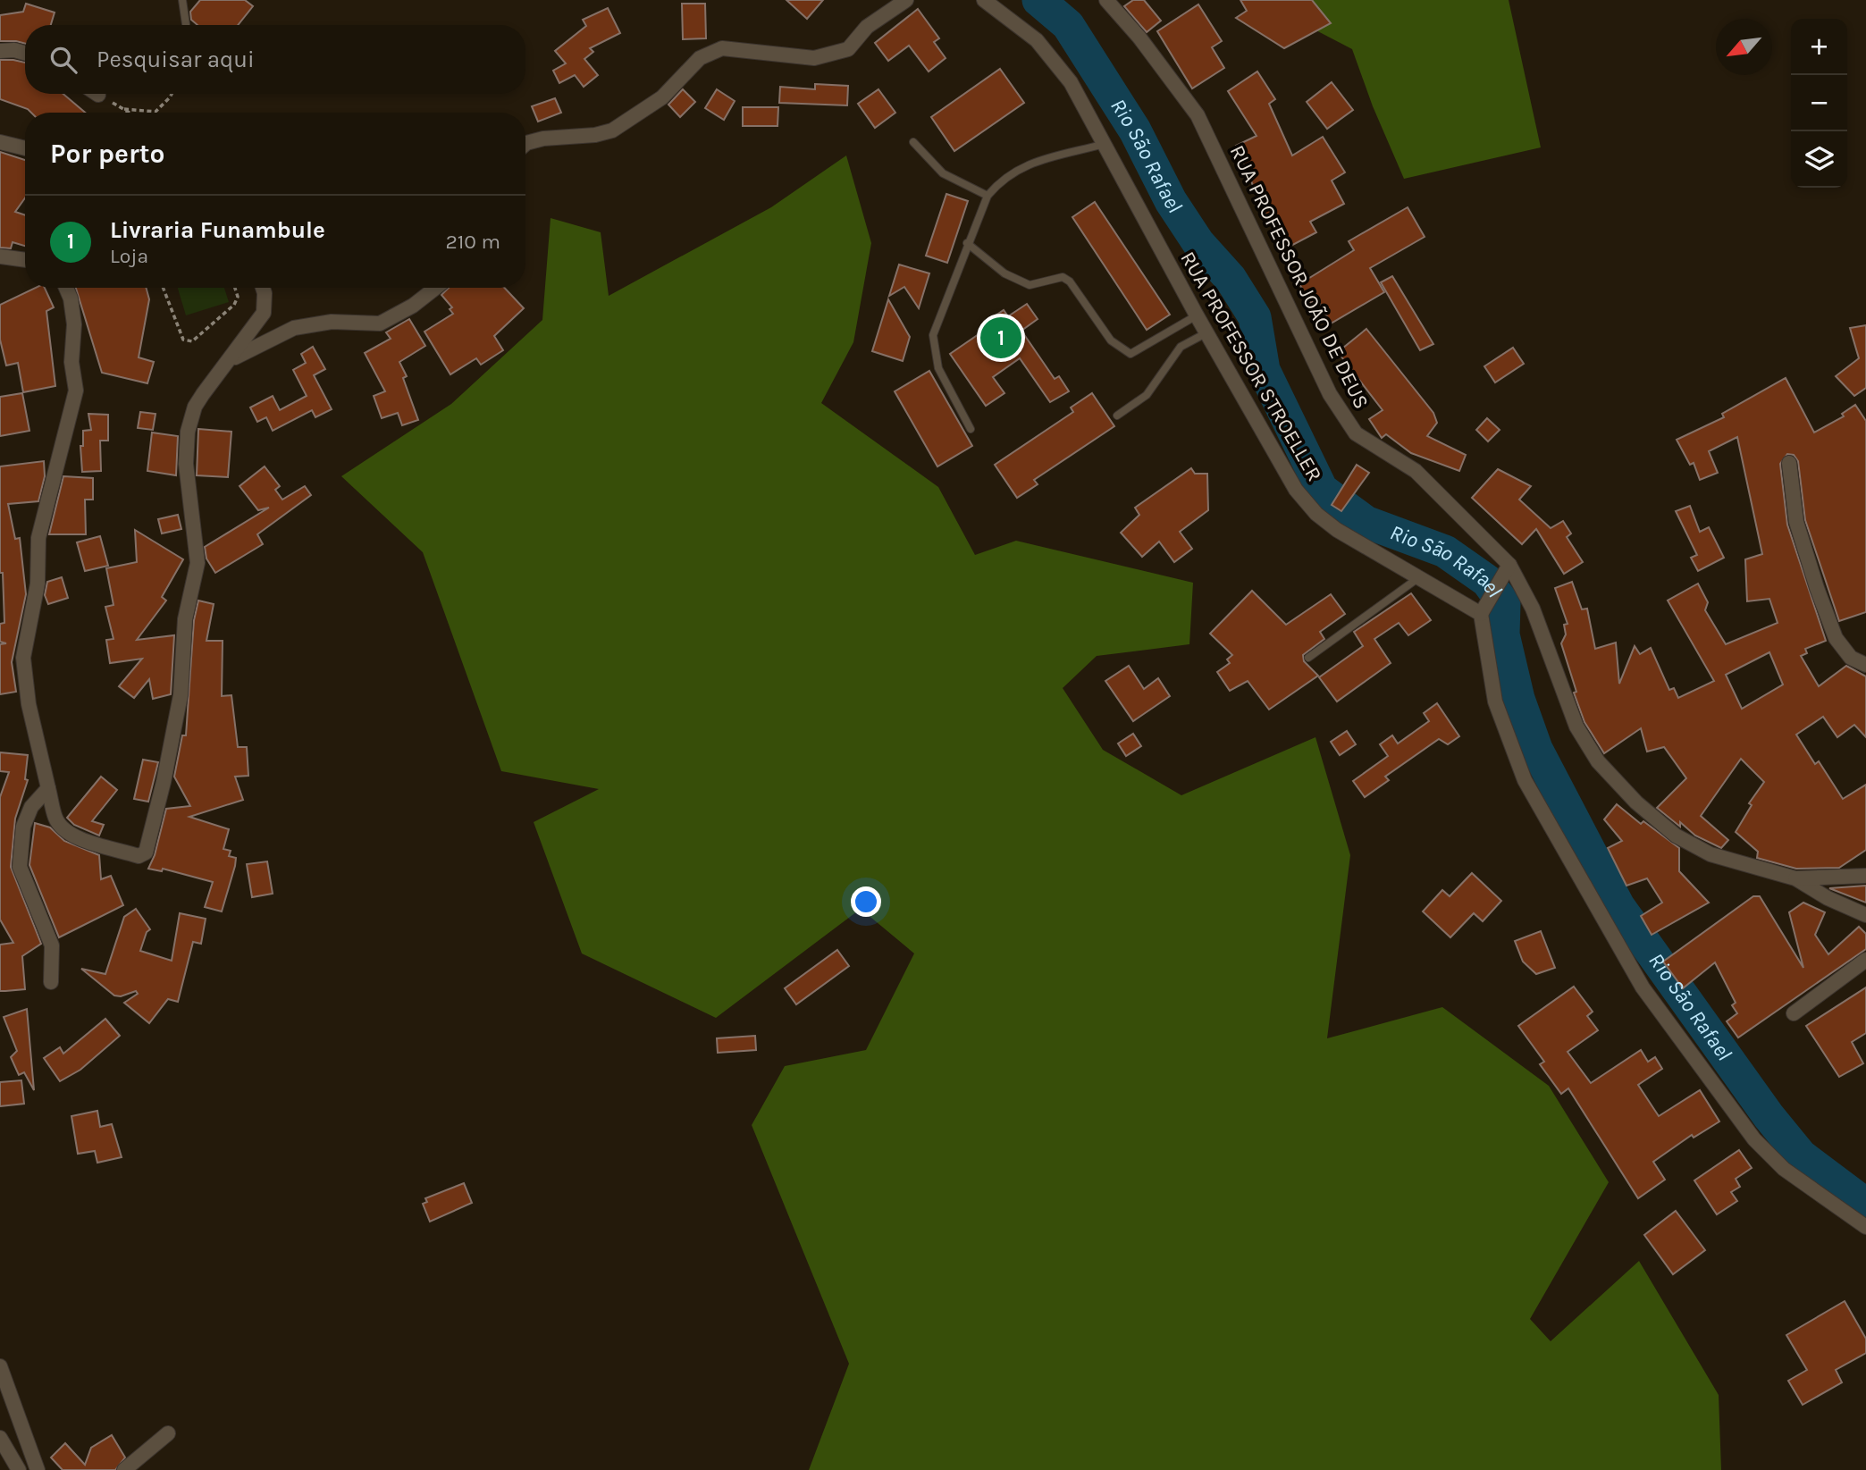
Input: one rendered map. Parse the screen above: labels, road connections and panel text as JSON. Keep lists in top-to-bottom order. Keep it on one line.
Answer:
{"streets":{"street":["RUA PROFESSOR JOÃO DE DEUS","RUA PROFESSOR STROELLER"]},"water":["Rio São Rafael"],"north":"bottom left","page":{"map_buttons":["+","−"],"search":"Pesquisar aqui","heading":"Por perto","list":[{"mark":"1","name":"Livraria Funambule","note":"Loja","value":"210 m"}],"pins":"1"}}
